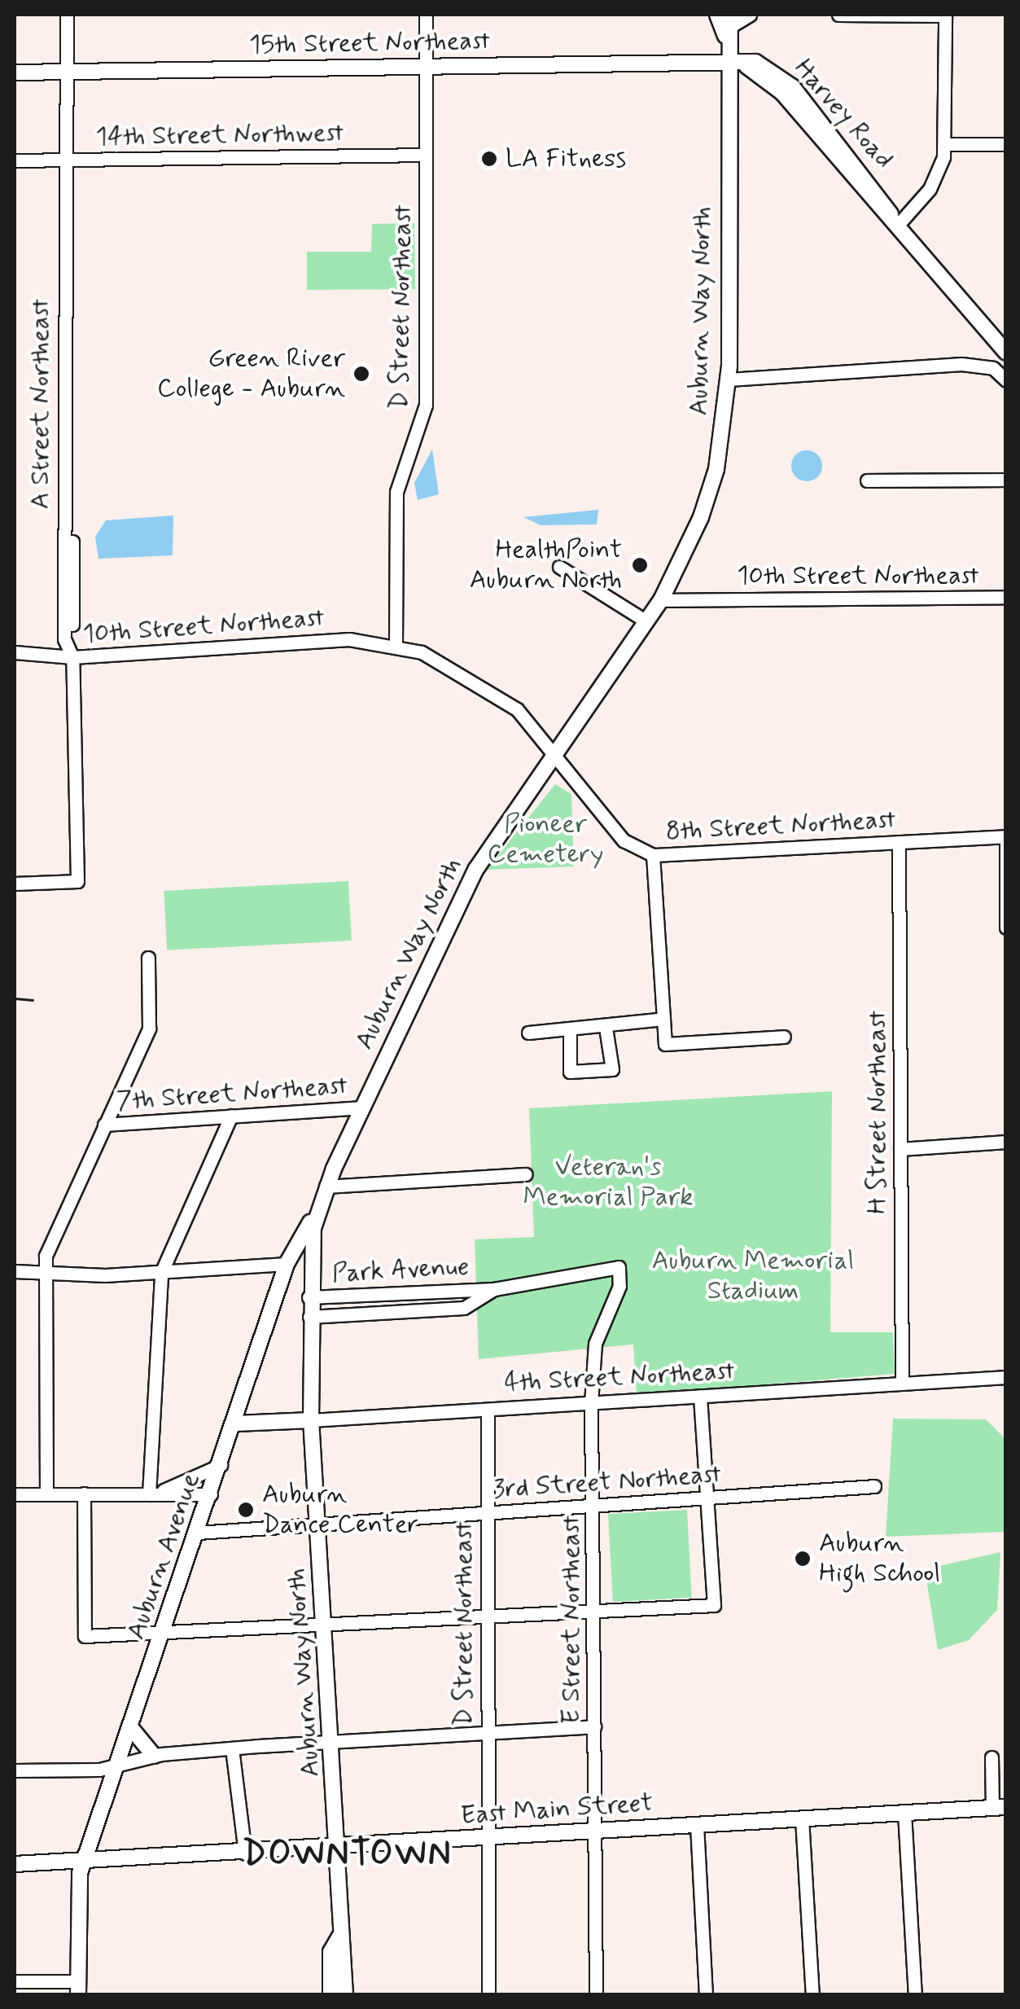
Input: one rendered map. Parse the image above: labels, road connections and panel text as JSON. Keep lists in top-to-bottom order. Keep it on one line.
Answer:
{"streets":{"main road":["15th Street Northeast","Harvey Road","Auburn Way North","4th Street Northeast","Auburn Avenue","East Main Street"],"street":["14th Street Northwest","D Street Northeast","A Street Northeast","10th Street Northeast","8th Street Northeast","7th Street Northeast","H Street Northeast","Park Avenue","3rd Street Northeast","E Street Northeast"]},"crossings":[["15th Street Northeast","Harvey Road"],["15th Street Northeast","D Street Northeast"],["15th Street Northeast","Auburn Way North"],["15th Street Northeast","A Street Northeast"],["Harvey Road","Auburn Way North"],["14th Street Northwest","D Street Northeast"],["14th Street Northwest","A Street Northeast"],["D Street Northeast","10th Street Northeast"],["D Street Northeast","8th Street Northeast"],["D Street Northeast","4th Street Northeast"],["D Street Northeast","3rd Street Northeast"],["D Street Northeast","East Main Street"],["Auburn Way North","10th Street Northeast"],["Auburn Way North","8th Street Northeast"],["Auburn Way North","7th Street Northeast"],["Auburn Way North","Park Avenue"],["Auburn Way North","4th Street Northeast"],["Auburn Way North","3rd Street Northeast"],["Auburn Way North","Auburn Avenue"],["Auburn Way North","East Main Street"],["A Street Northeast","10th Street Northeast"],["10th Street Northeast","8th Street Northeast"],["8th Street Northeast","H Street Northeast"],["H Street Northeast","4th Street Northeast"],["Park Avenue","E Street Northeast"],["4th Street Northeast","Auburn Avenue"],["4th Street Northeast","E Street Northeast"],["3rd Street Northeast","Auburn Avenue"],["3rd Street Northeast","E Street Northeast"],["Auburn Avenue","East Main Street"],["E Street Northeast","East Main Street"]],"districts":["DOWNTOWN"],"parks":["Pioneer Cemetery","Veteran's Memorial Park","Auburn Memorial Stadium"],"places":["LA Fitness","Green River College - Auburn","HealthPoint Auburn North","Auburn Dance Center","Auburn High School"]}
